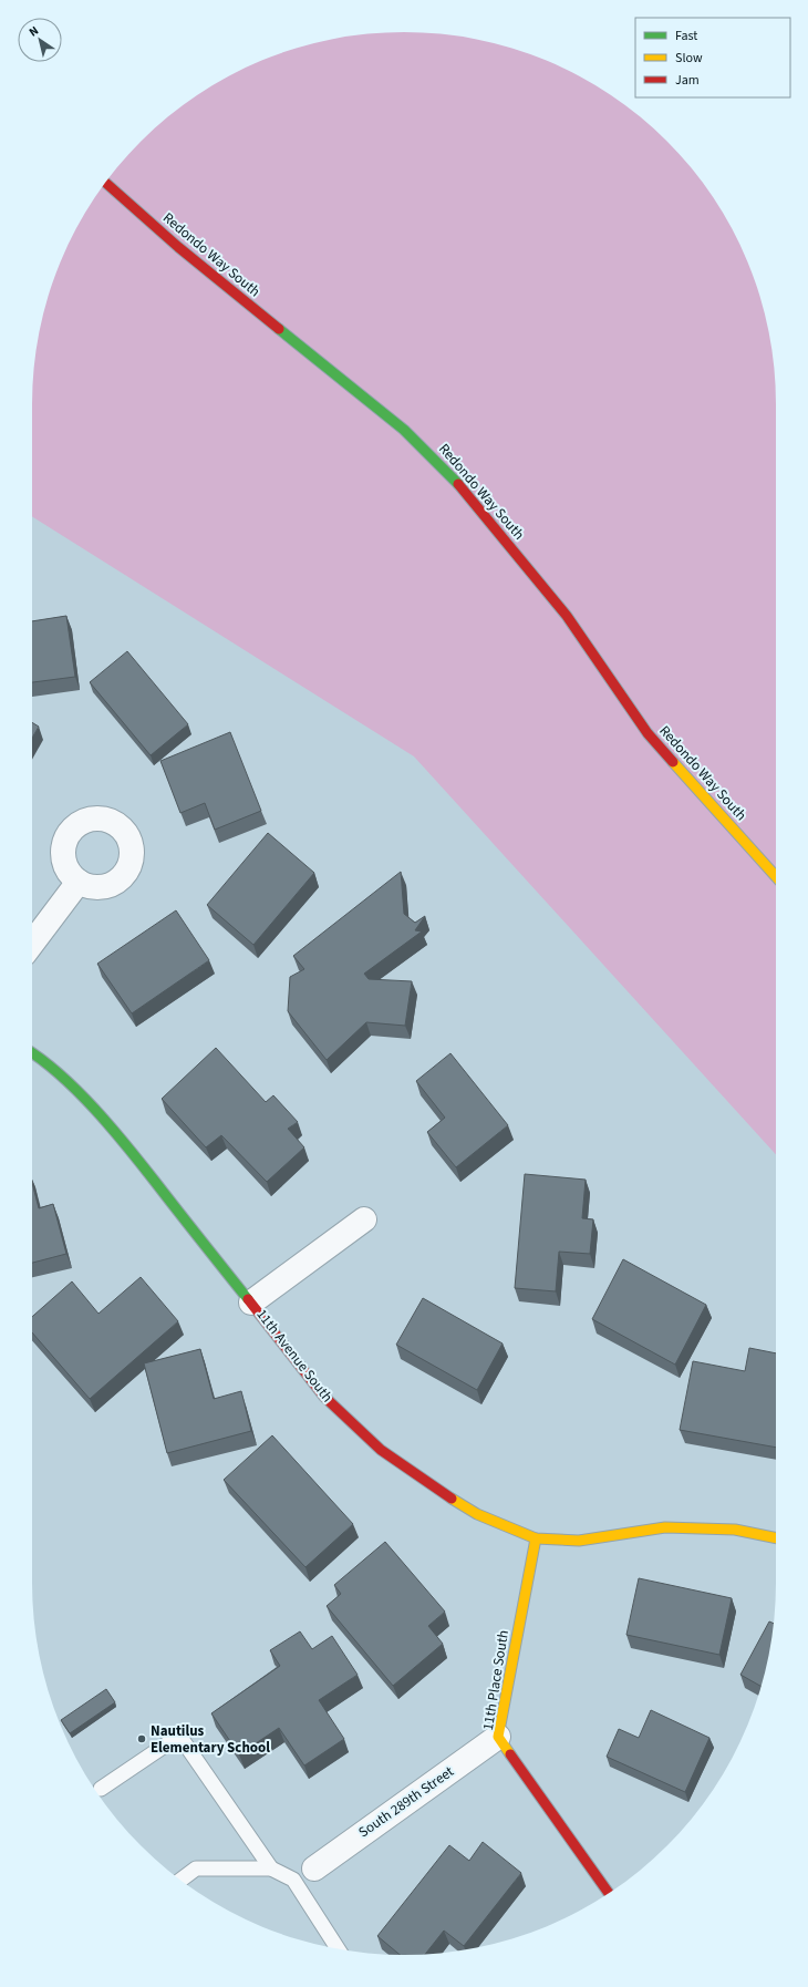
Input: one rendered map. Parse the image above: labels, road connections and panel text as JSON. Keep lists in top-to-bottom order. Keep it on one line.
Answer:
{"streets":{"street":["Redondo Way South","11th Avenue South","11th Place South","South 289th Street"]},"crossings":[["11th Avenue South","11th Place South"],["11th Place South","South 289th Street"]],"places":["Nautilus Elementary School"],"legend":["Fast","Slow","Jam"],"north":"top left"}
